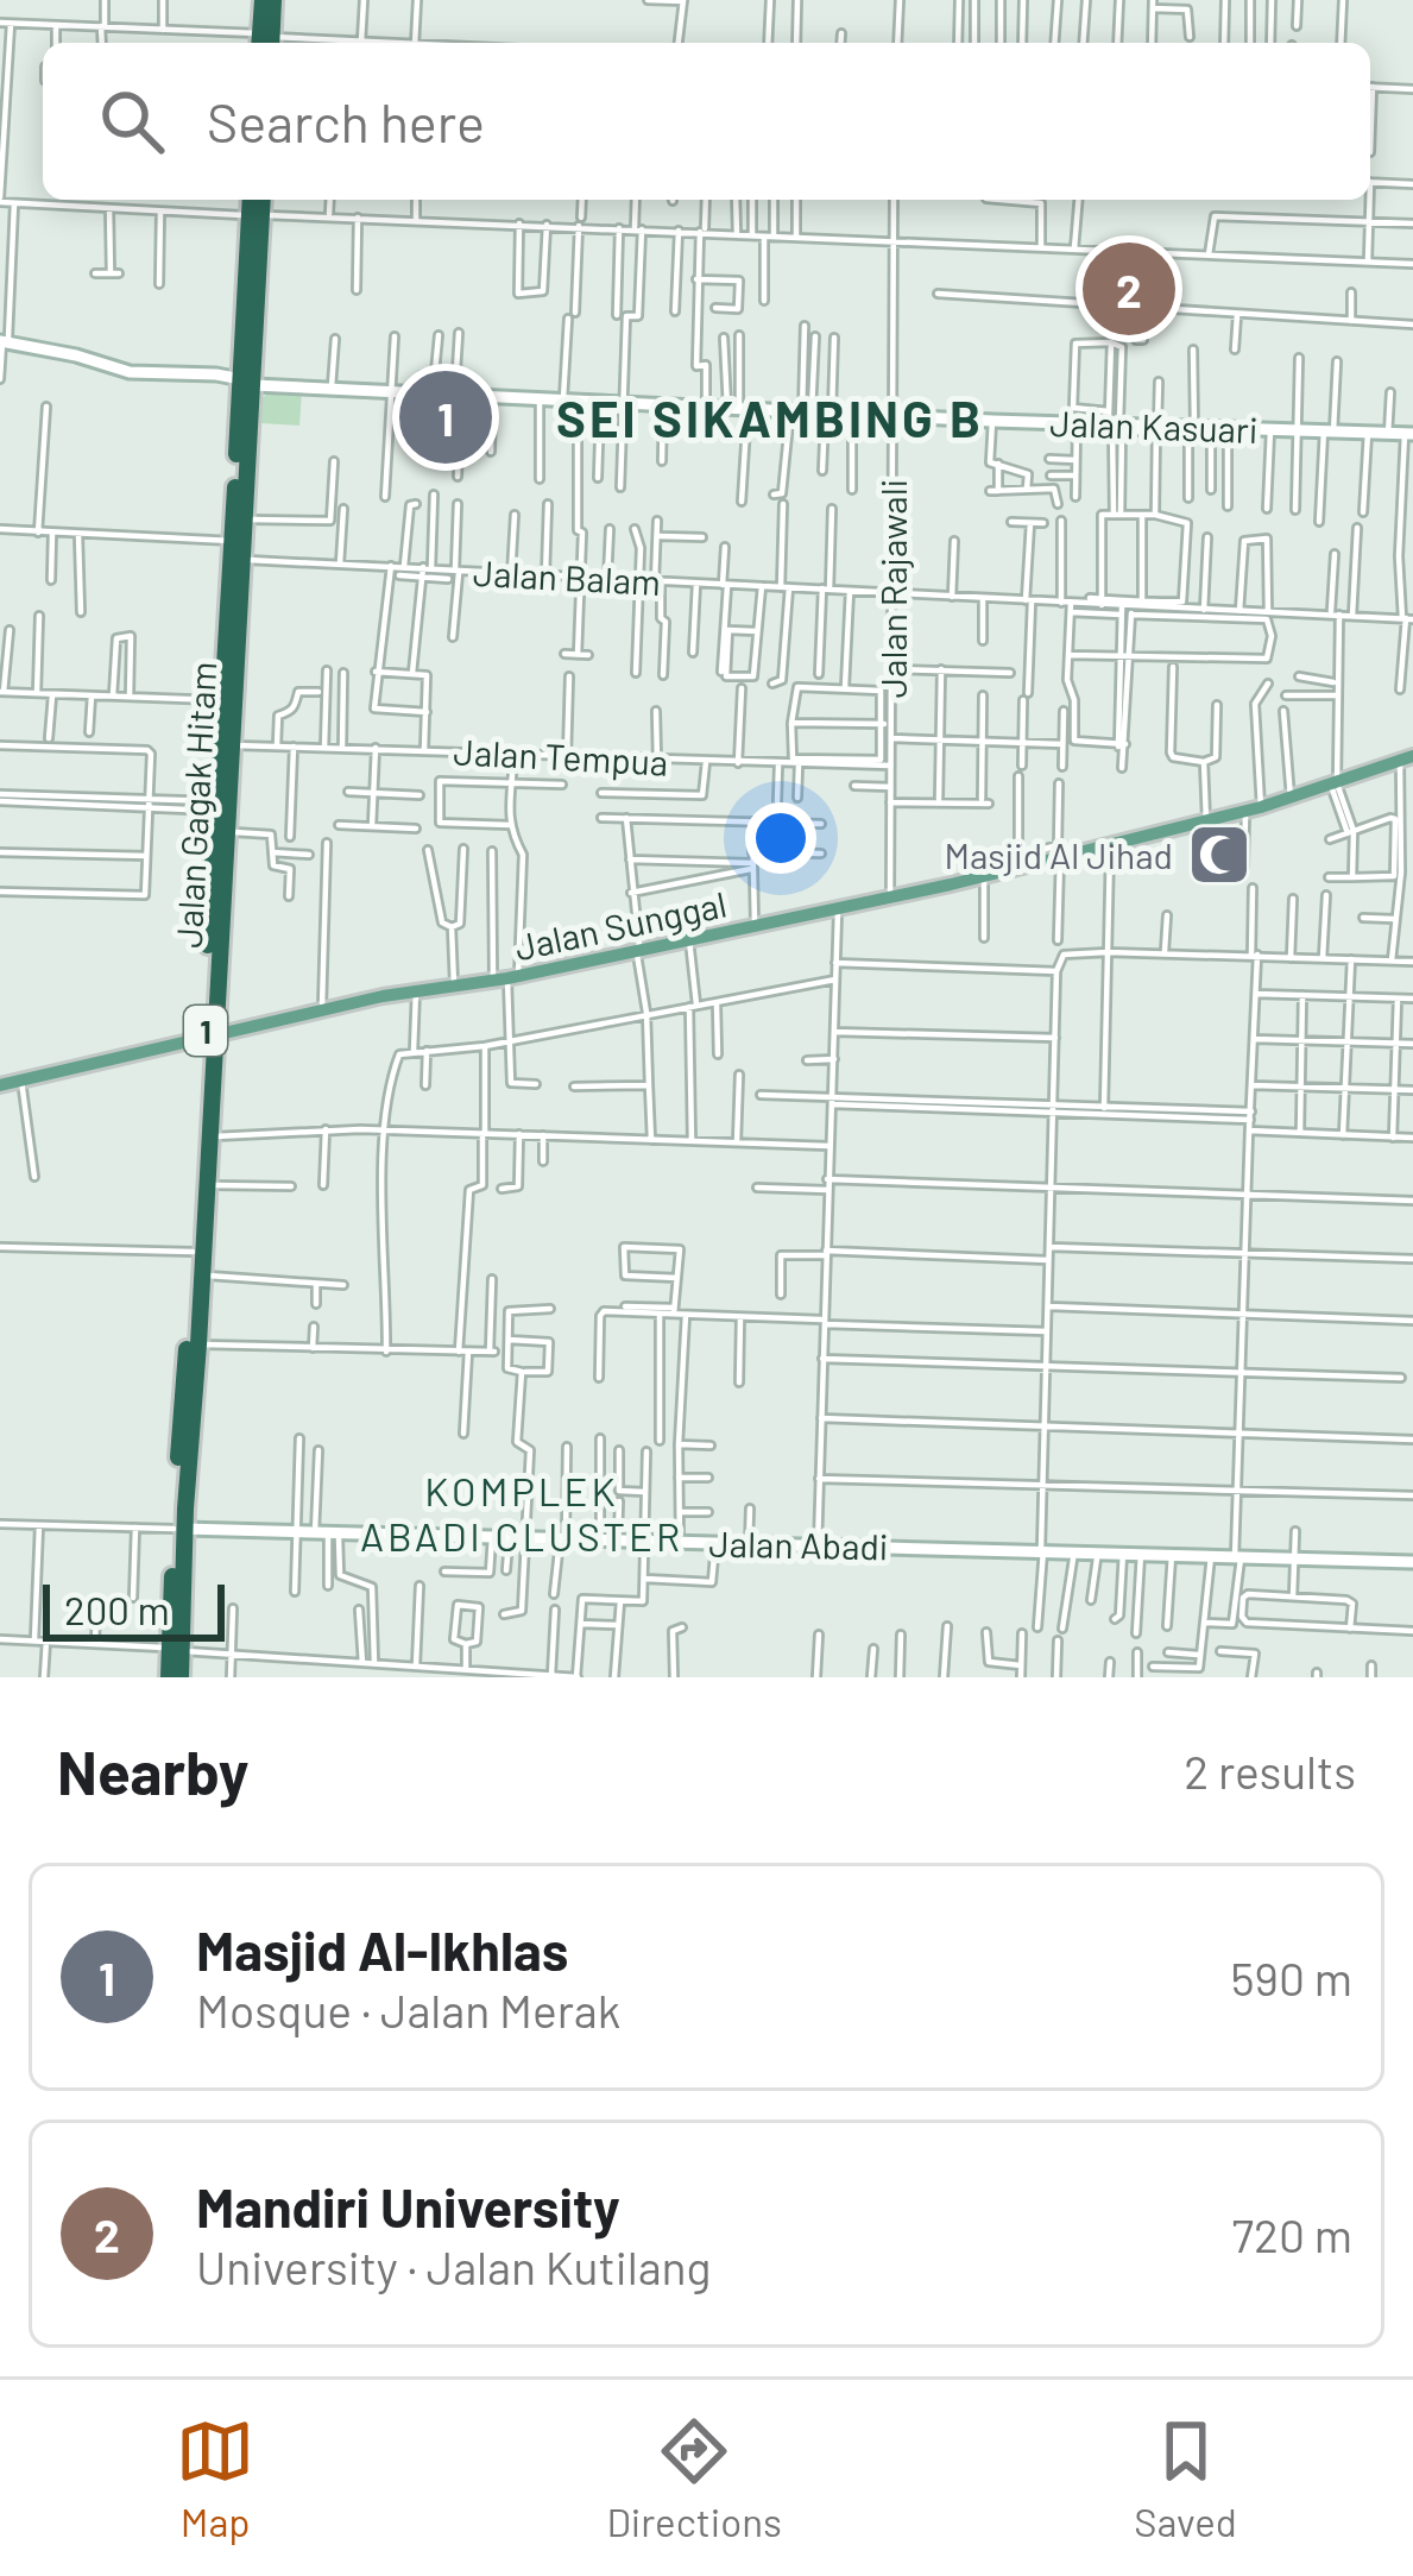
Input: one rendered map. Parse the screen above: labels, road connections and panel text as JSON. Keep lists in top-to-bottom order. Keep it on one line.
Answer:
{"streets":{"highway":["Jalan Gagak Hitam","1"],"main road":["Jalan Sunggal"],"street":["Jalan Kasuari","Jalan Balam","Jalan Rajawali","Jalan Tempua","Jalan Abadi"]},"crossings":[["Jalan Kasuari","Jalan Rajawali"],["Jalan Kasuari","Jalan Gagak Hitam"],["Jalan Balam","Jalan Rajawali"],["Jalan Balam","Jalan Gagak Hitam"],["Jalan Rajawali","Jalan Tempua"],["Jalan Rajawali","Jalan Sunggal"],["Jalan Tempua","Jalan Gagak Hitam"],["Jalan Gagak Hitam","Jalan Sunggal"],["Jalan Gagak Hitam","Jalan Abadi"]],"districts":["SEI SIKAMBING B","KOMPLEK ABADI CLUSTER"],"places":{"mosque":["Masjid Al Jihad"]},"scale_bar":"200 m","page":{"search":"Search here","pins":["2","1"],"scale":"200 m","heading":["Nearby","2 results"],"list":[{"mark":"1","name":"Masjid Al-Ikhlas","note":"Mosque · Jalan Merak","value":"590 m"},{"mark":"2","name":"Mandiri University","note":"University · Jalan Kutilang","value":"720 m"}],"nav":["Map","Directions","Saved"]}}
